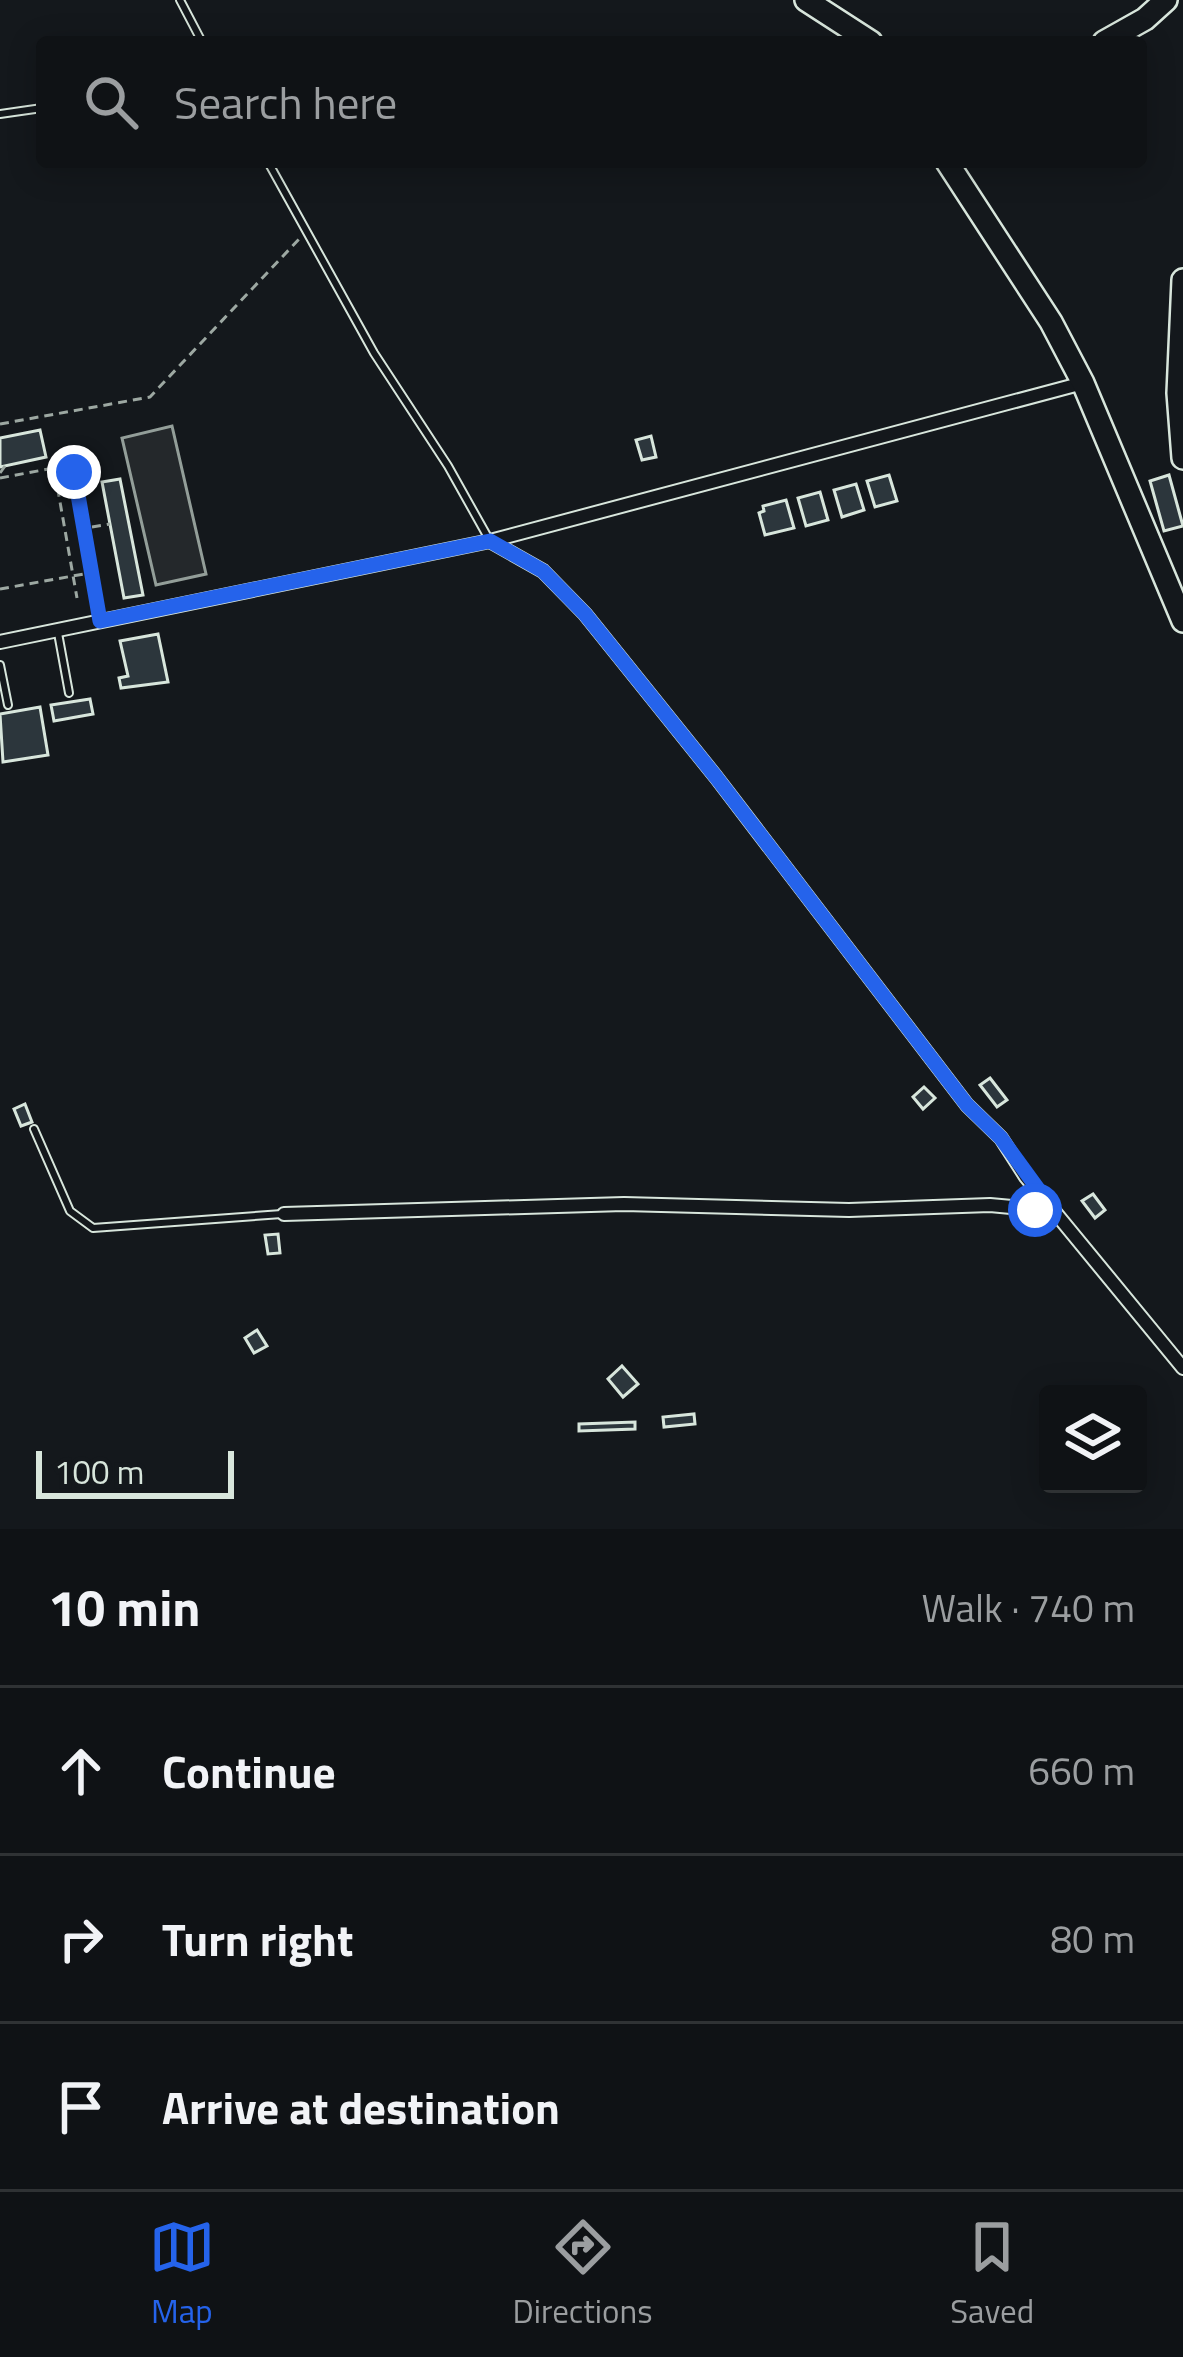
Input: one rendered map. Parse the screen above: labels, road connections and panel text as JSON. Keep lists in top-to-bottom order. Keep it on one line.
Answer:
{"scale_bar":"100 m","page":{"search":"Search here","scale":"100 m","heading":["10 min","Walk · 740 m"],"list":[["Continue","660 m"],["Turn right","80 m"],"Arrive at destination"],"nav":["Map","Directions","Saved"]}}
